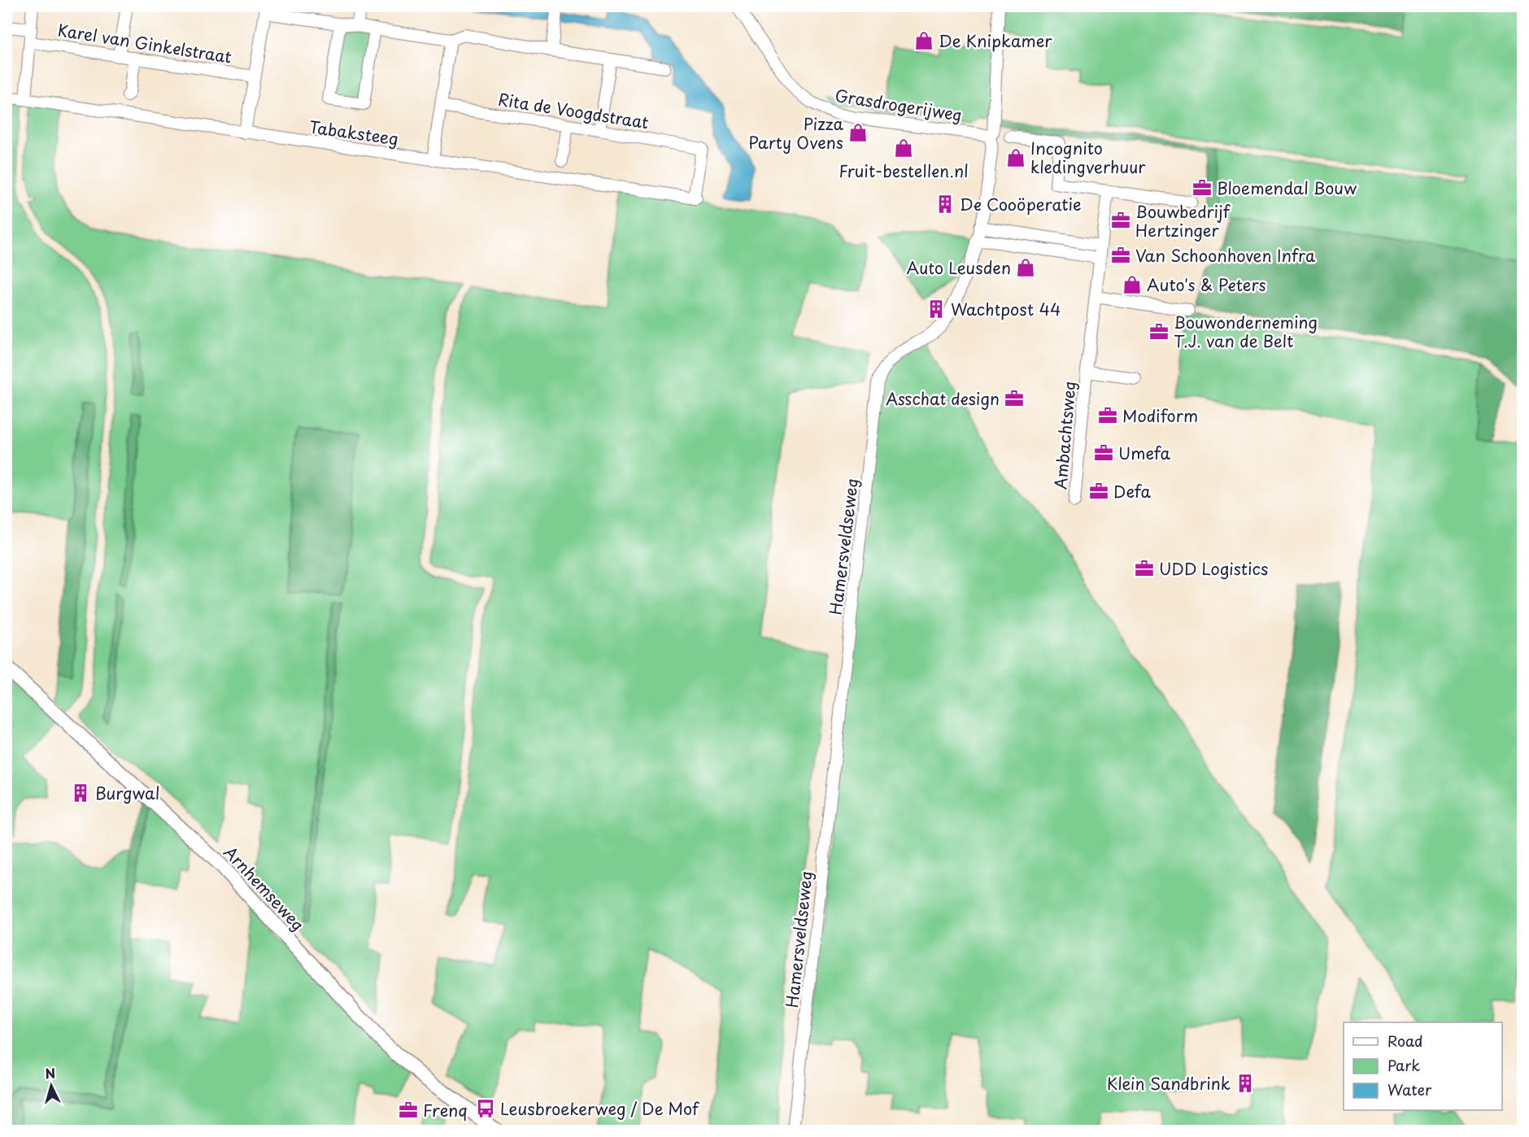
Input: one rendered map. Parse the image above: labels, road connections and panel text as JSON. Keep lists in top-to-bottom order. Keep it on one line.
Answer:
{"streets":{"main road":["Arnhemseweg"],"street":["Karel van Ginkelstraat","Grasdrogerijweg","Rita de Voogdstraat","Tabaksteeg","Ambachtsweg","Hamersveldseweg"]},"crossings":[["Grasdrogerijweg","Hamersveldseweg"],["Rita de Voogdstraat","Tabaksteeg"]],"places":{"shop":["De Knipkamer","Pizza Party Ovens","Fruit-bestellen.nl","Incognito kledingverhuur","Auto Leusden","Auto's & Peters"],"office":["Bloemendal Bouw","Bouwbedrijf Hertzinger","Van Schoonhoven Infra","Bouwonderneming T.J. van de Belt","Asschat design","Modiform","Umefa","Defa","UDD Logistics","Frenq"],"building":["De Cooöperatie","Wachtpost 44","Burgwal","Klein Sandbrink"],"bus stop":["Leusbroekerweg / De Mof"]},"legend":["Road","Park","Water"],"north":"top"}
